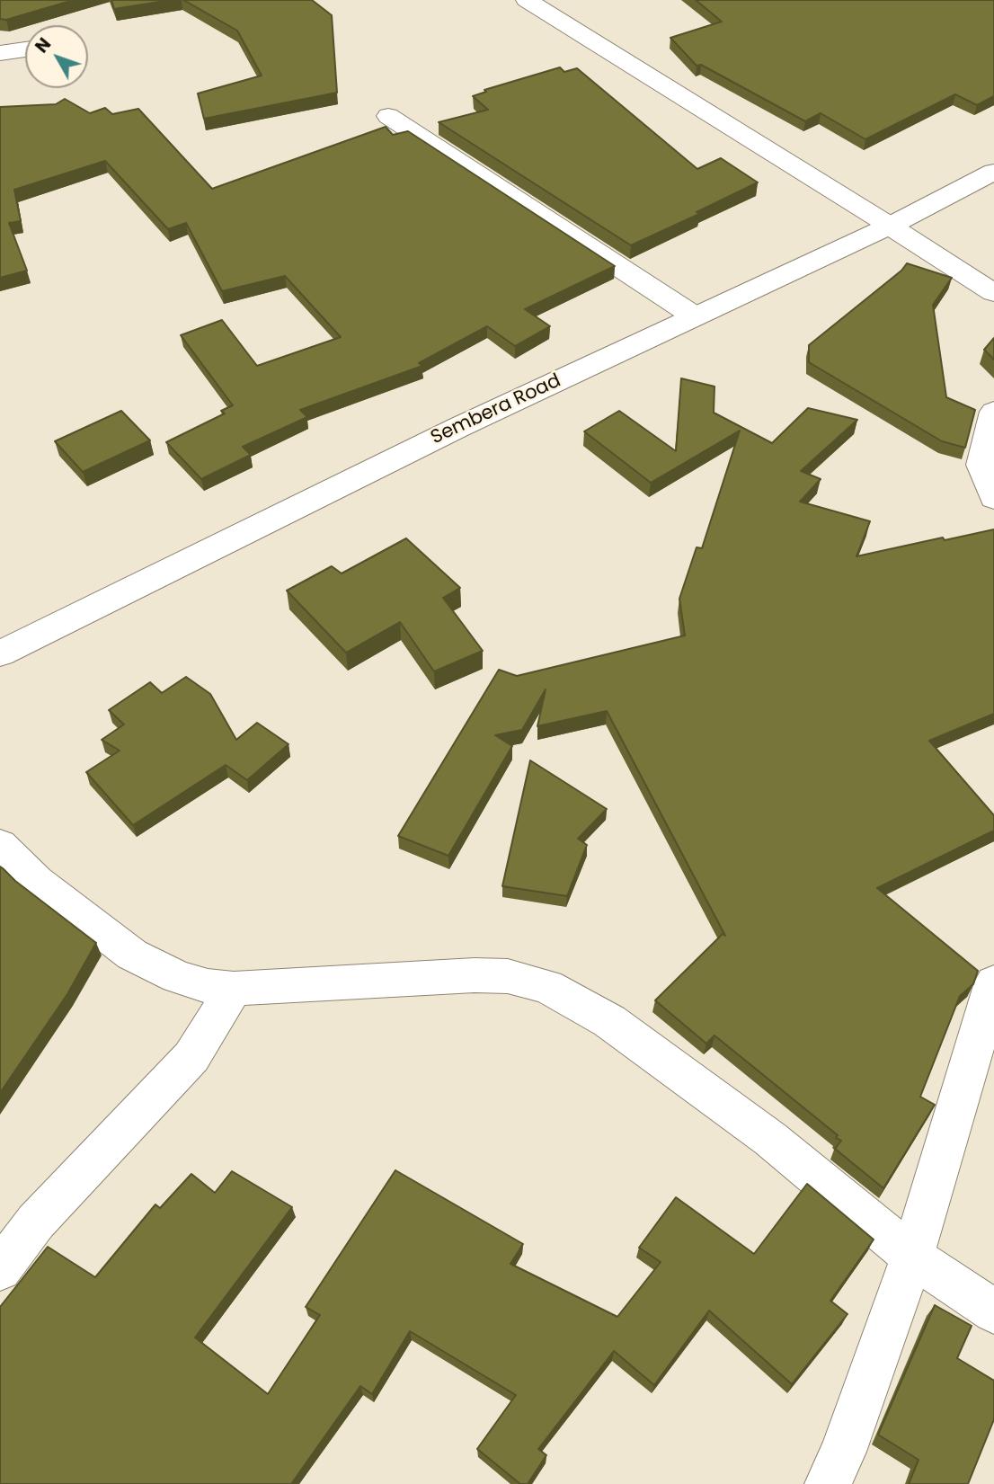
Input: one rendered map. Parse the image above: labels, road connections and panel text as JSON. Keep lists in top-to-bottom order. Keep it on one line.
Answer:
{"streets":{"street":["Sembera Road"]},"north":"top left"}
